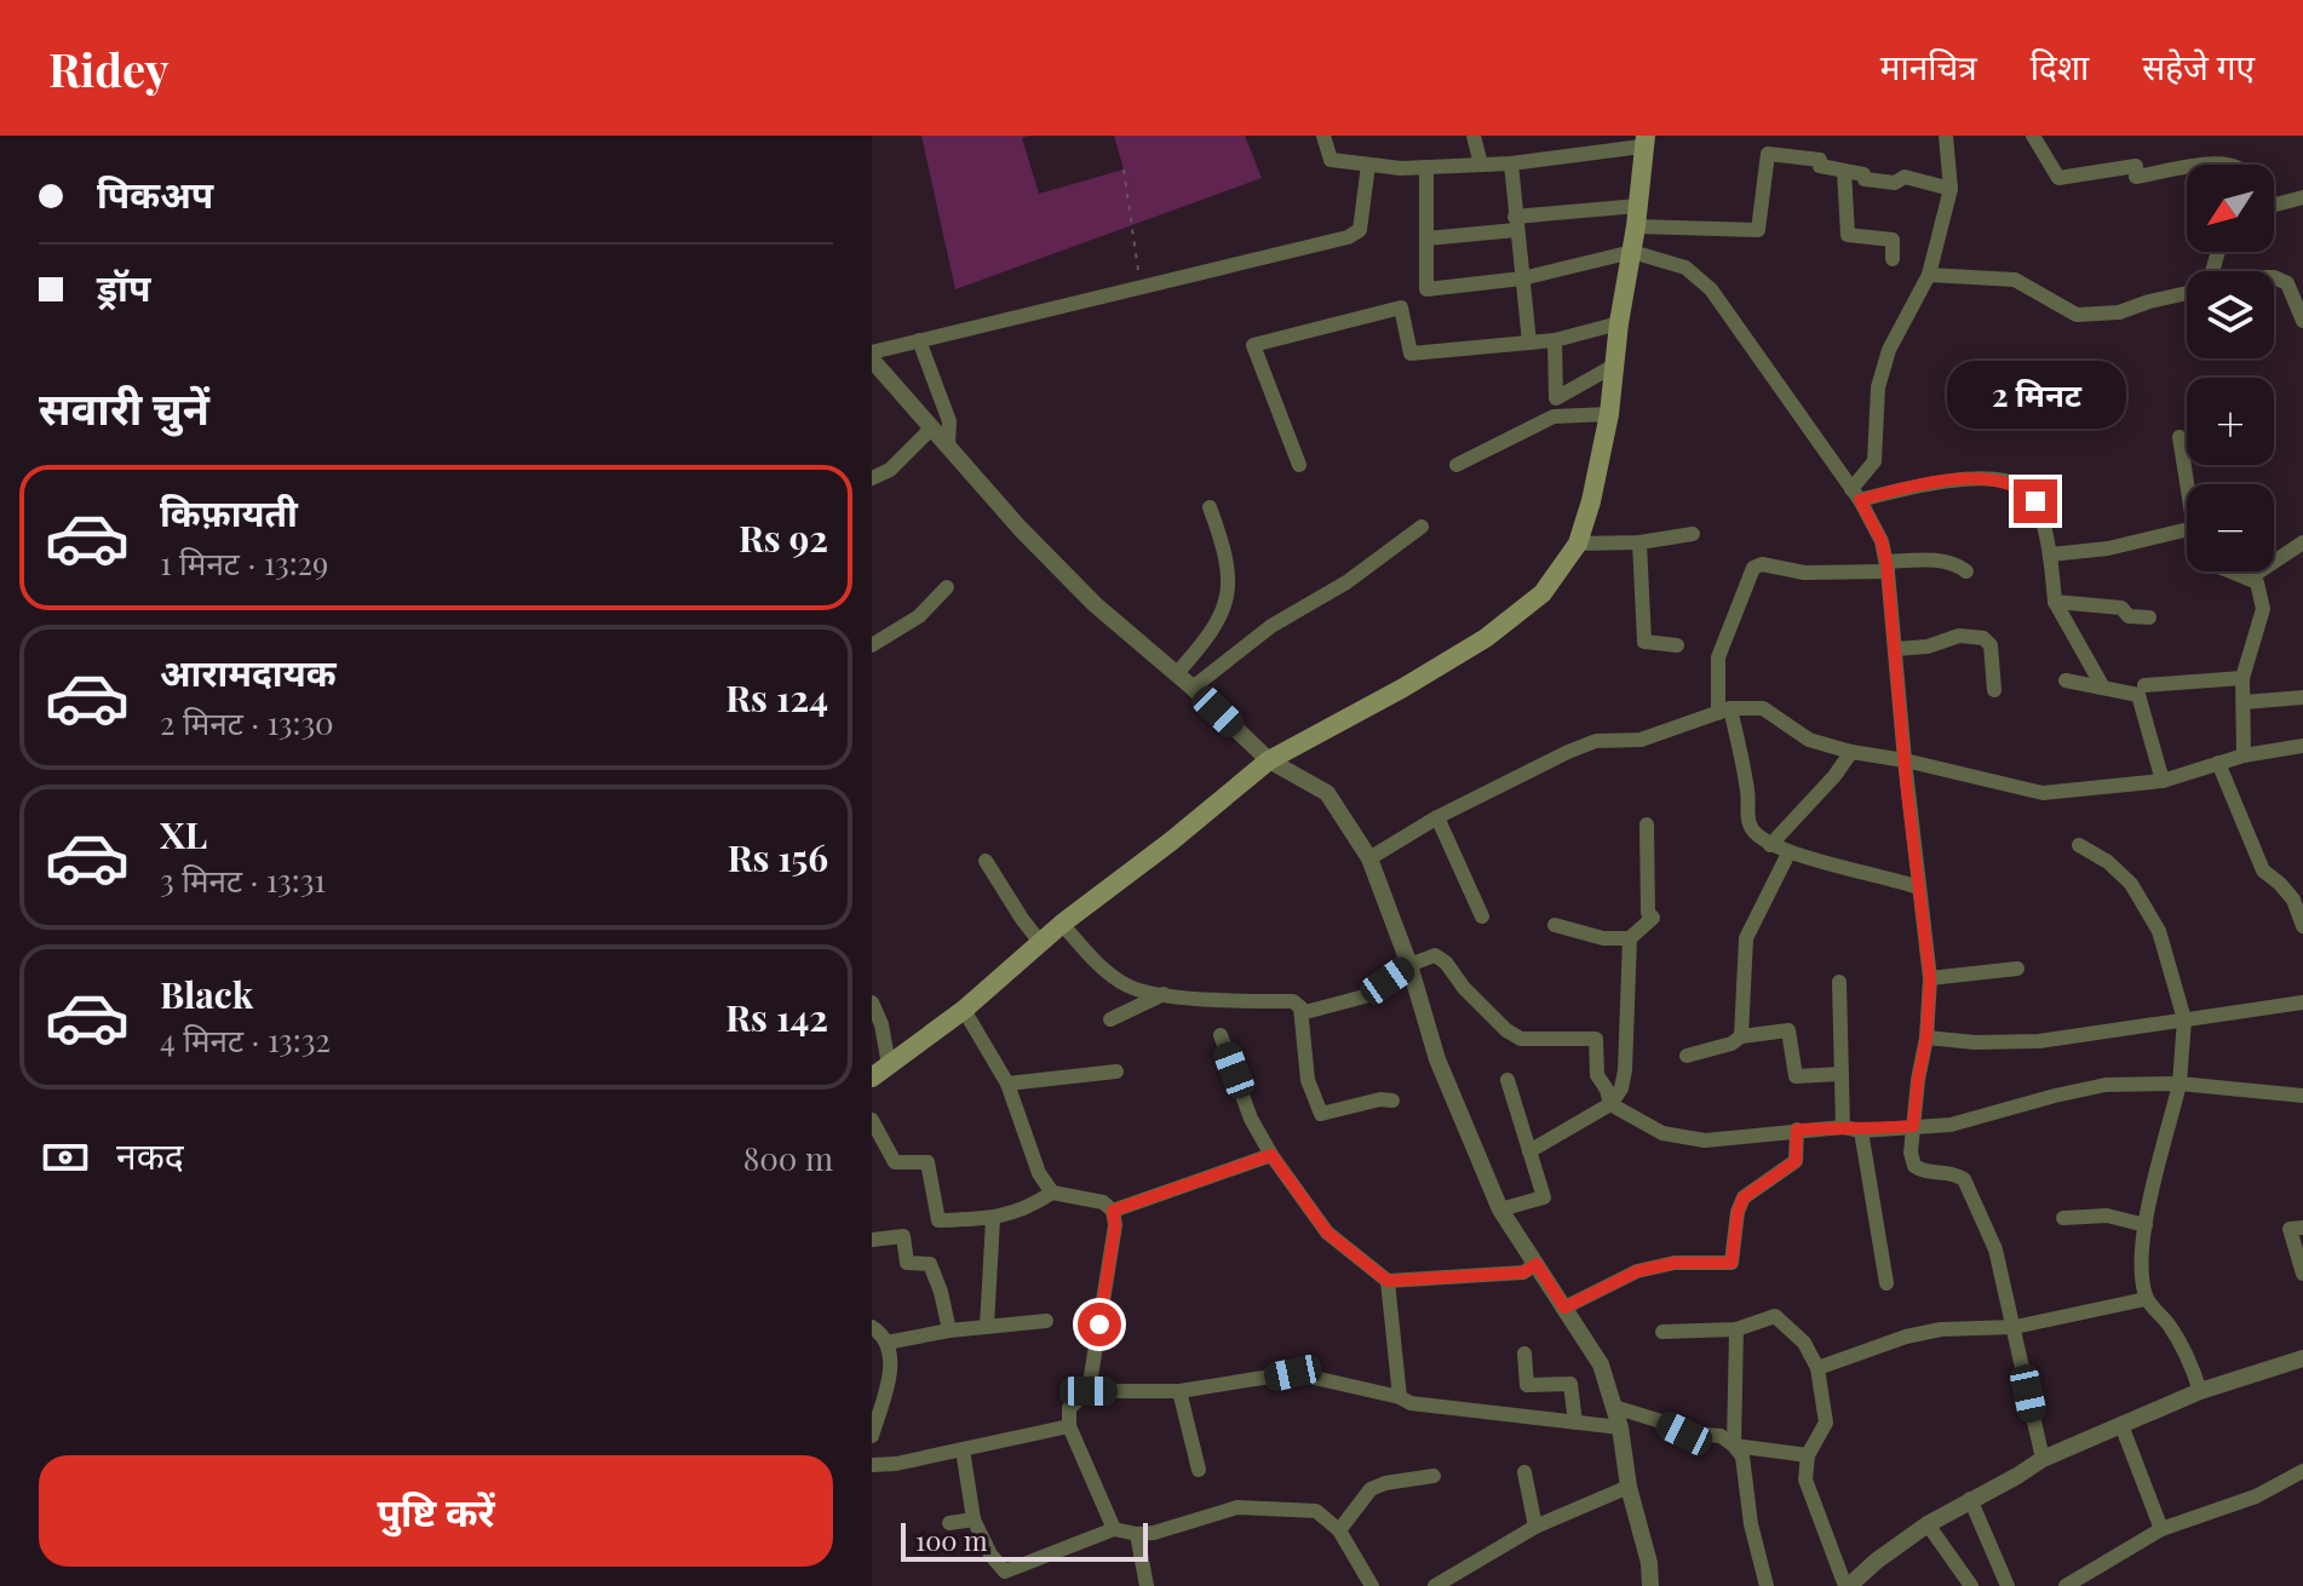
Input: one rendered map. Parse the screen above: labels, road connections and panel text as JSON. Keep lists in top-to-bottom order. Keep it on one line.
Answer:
{"scale_bar":"100 m","north":"bottom left","page":{"header":"Ridey","nav":["मानचित्र","दिशा","सहेजे गए"],"banner":["पिकअप","ड्रॉप"],"map_buttons":["+","−"],"heading":"सवारी चुनें","bubble":"2 मिनट","list":[{"name":"किफ़ायती","note":"1 मिनट · 13:29","value":"Rs 92"},{"name":"आरामदायक","note":"2 मिनट · 13:30","value":"Rs 124"},{"name":"XL","note":"3 मिनट · 13:31","value":"Rs 156"},{"name":"Black","note":"4 मिनट · 13:32","value":"Rs 142"}],"pay":["नकद","800 m"],"buttons":"पुष्टि करें","scale":"100 m"}}
